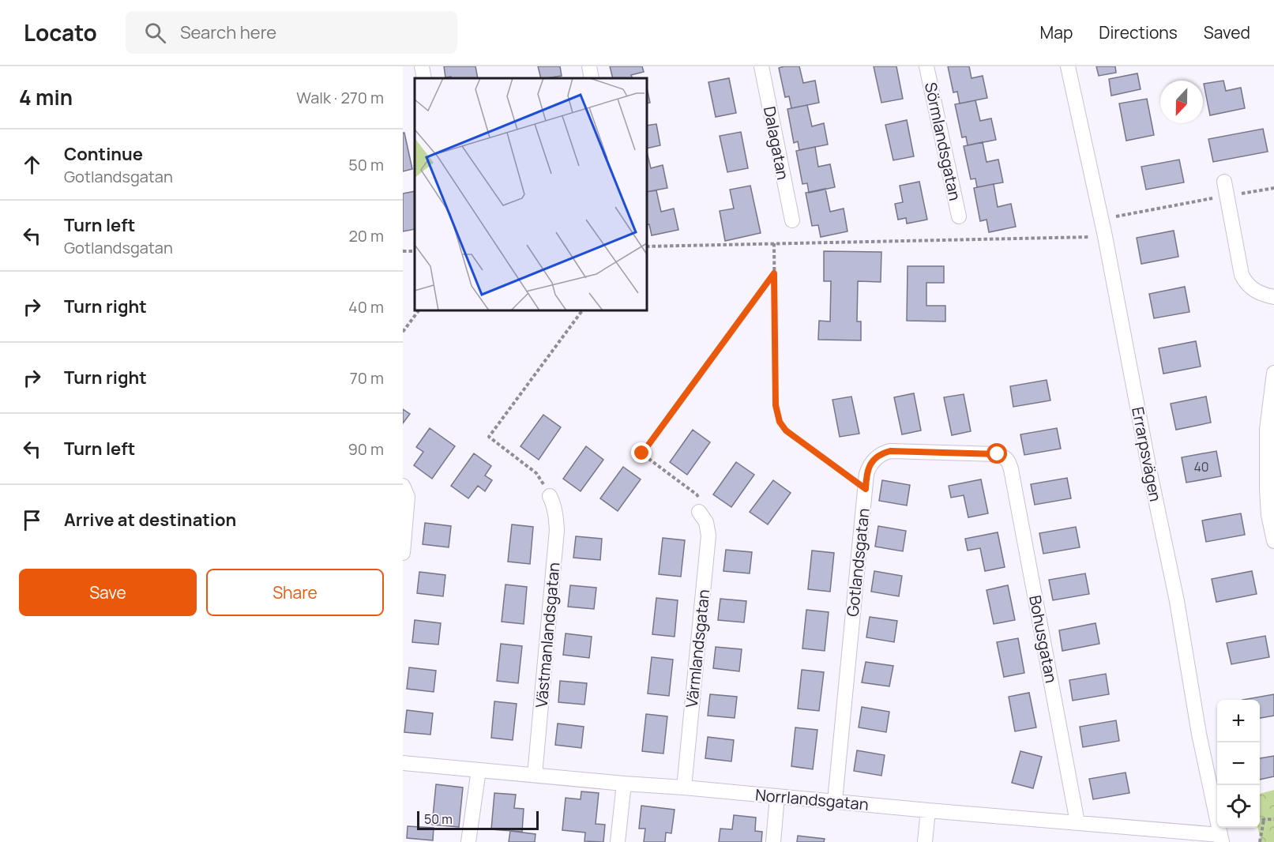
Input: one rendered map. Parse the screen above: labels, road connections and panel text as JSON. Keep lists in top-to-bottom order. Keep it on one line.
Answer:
{"streets":{"street":["Sörmlandsgatan","Dalagatan","Errarpsvägen","Gotlandsgatan","Västmanlandsgatan","Bohusgatan","Värmlandsgatan","Norrlandsgatan"]},"crossings":[["Errarpsvägen","Norrlandsgatan"],["Gotlandsgatan","Bohusgatan"],["Gotlandsgatan","Norrlandsgatan"],["Västmanlandsgatan","Norrlandsgatan"],["Bohusgatan","Norrlandsgatan"],["Värmlandsgatan","Norrlandsgatan"]],"house_numbers":["40"],"scale_bar":"50 m","north":"bottom","page":{"header":"Locato","search":"Search here","nav":["Map","Directions","Saved"],"heading":["4 min","Walk · 270 m"],"list":[["Continue","Gotlandsgatan","50 m"],["Turn left","Gotlandsgatan","20 m"],["Turn right","40 m"],["Turn right","70 m"],["Turn left","90 m"],"Arrive at destination"],"buttons":["Save","Share"],"map_buttons":["+","−"],"scale":"50 m"}}
